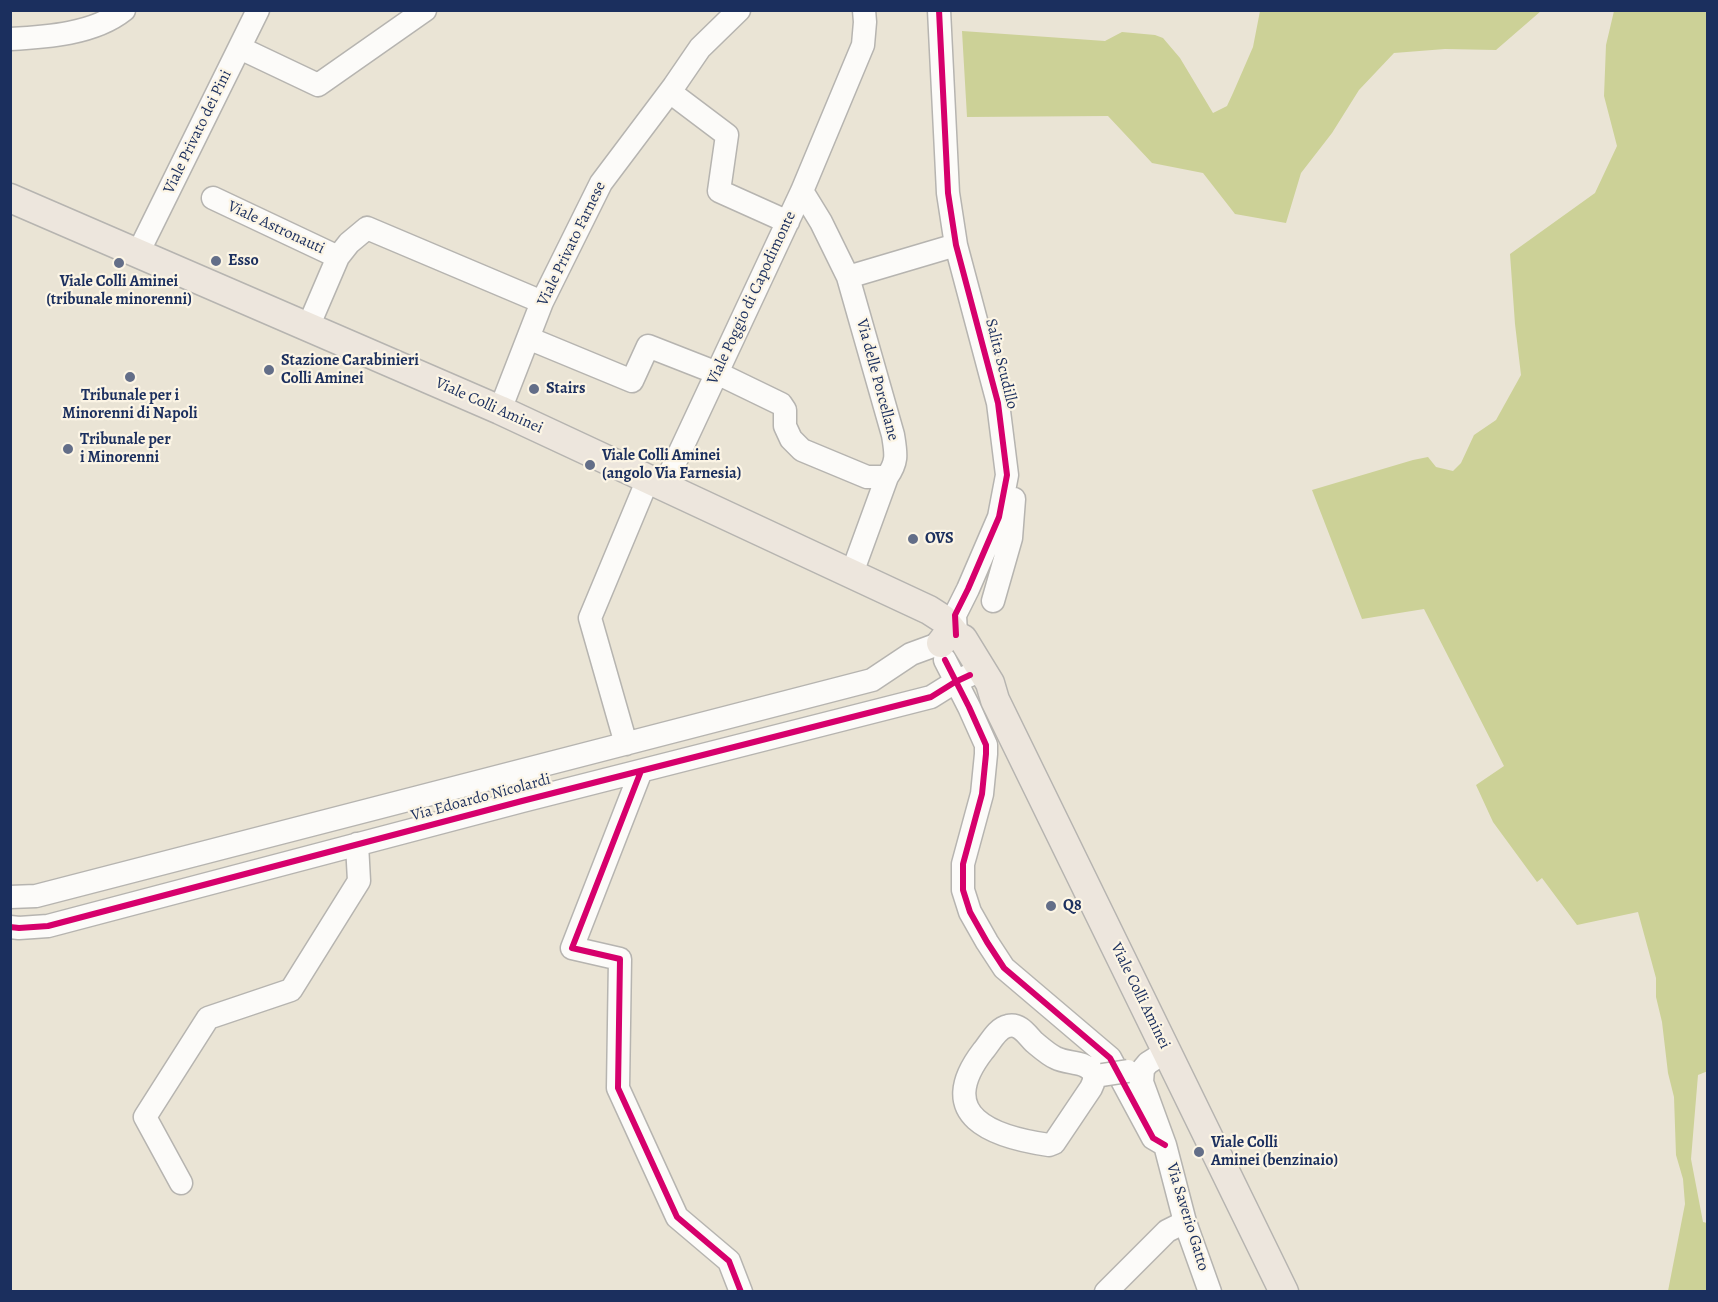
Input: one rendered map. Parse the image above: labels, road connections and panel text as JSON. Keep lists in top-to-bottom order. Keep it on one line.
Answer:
{"streets":{"main road":["Viale Colli Aminei"],"street":["Viale Privato dei Pini","Viale Astronauti","Viale Privato Farnese","Viale Poggio di Capodimonte","Salita Scudillo","Via delle Porcellane","Via Edoardo Nicolardi","Via Saverio Gatto"]},"crossings":[["Viale Privato dei Pini","Viale Colli Aminei"],["Viale Privato Farnese","Viale Colli Aminei"],["Viale Poggio di Capodimonte","Via delle Porcellane"],["Viale Poggio di Capodimonte","Viale Colli Aminei"],["Viale Poggio di Capodimonte","Via Edoardo Nicolardi"],["Salita Scudillo","Viale Colli Aminei"],["Salita Scudillo","Via Edoardo Nicolardi"],["Via delle Porcellane","Viale Colli Aminei"],["Viale Colli Aminei","Via Edoardo Nicolardi"]],"places":["Esso","Viale Colli Aminei (tribunale minorenni)","Stazione Carabinieri Colli Aminei","Tribunale per i Minorenni di Napoli","Stairs","Tribunale per i Minorenni","Viale Colli Aminei (angolo Via Farnesia)","OVS","Q8","Viale Colli Aminei (benzinaio)"]}
